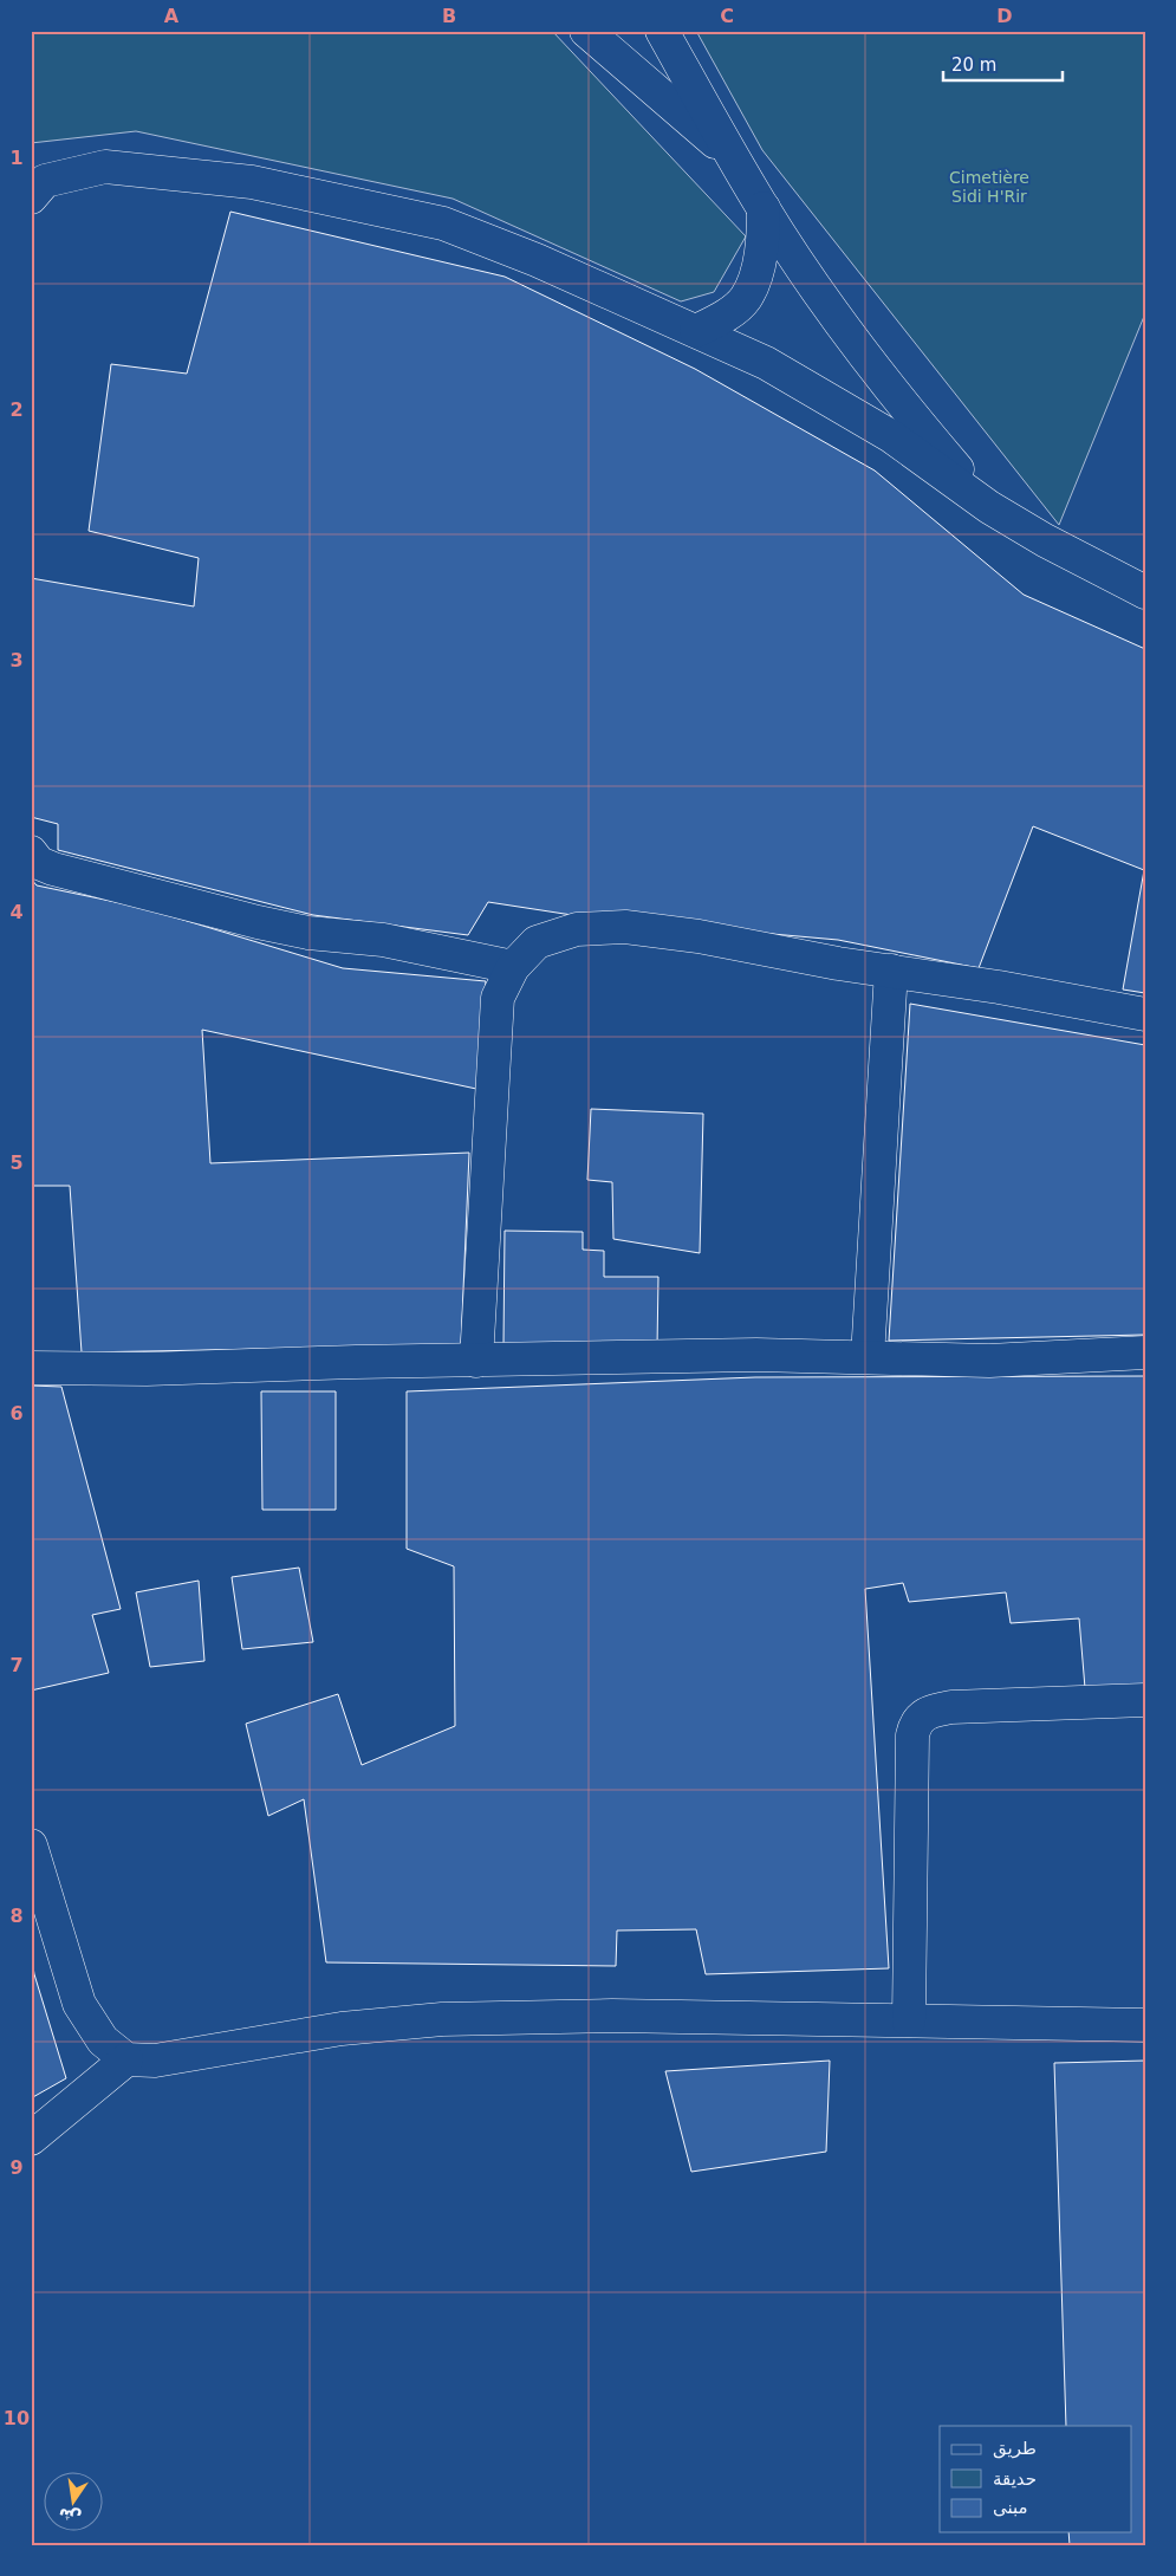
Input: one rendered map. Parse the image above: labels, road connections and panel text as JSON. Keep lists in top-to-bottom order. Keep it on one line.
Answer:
{"parks":["Cimetière Sidi H'Rir"],"legend":["طريق","حديقة","مبنى"],"scale_bar":"20 m","north":"bottom","grid":{"columns":["A","B","C","D"],"rows":["1","2","3","4","5","6","7","8","9","10"]}}
